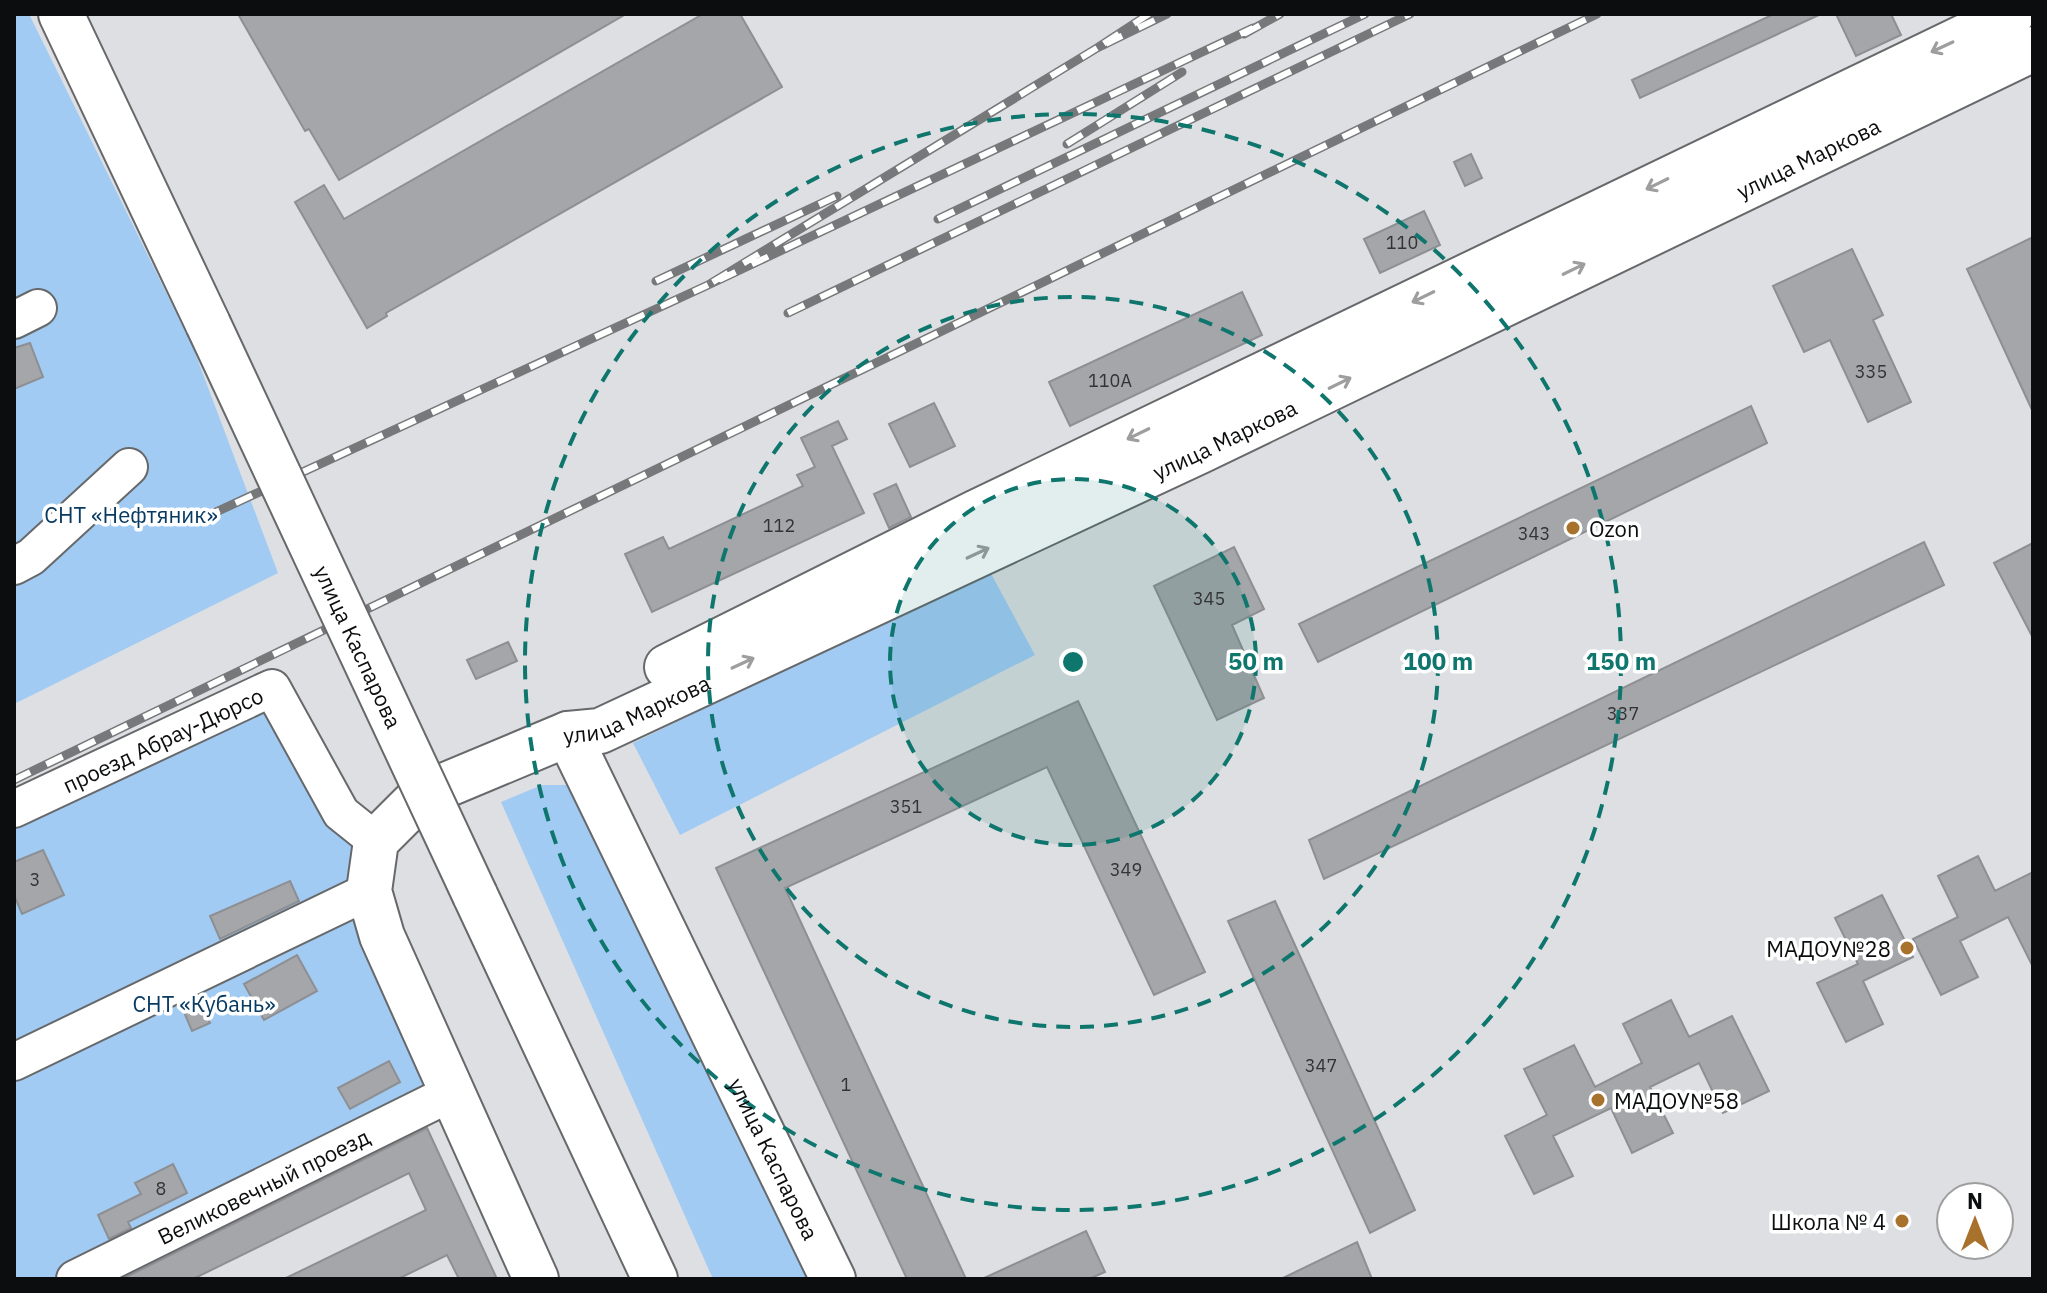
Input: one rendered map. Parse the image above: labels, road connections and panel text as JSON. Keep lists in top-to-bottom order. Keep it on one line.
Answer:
{"streets":{"main road":["улица Маркова","улица Каспарова"],"street":["проезд Абрау-Дюрсо","Великовечный проезд"]},"crossings":[["улица Маркова","улица Каспарова"],["улица Маркова","проезд Абрау-Дюрсо"]],"parks":["СНТ «Нефтяник»","СНТ «Кубань»"],"places":["Ozon","МАДОУ№28","МАДОУ№58","Школа № 4"],"house_numbers":["110","335","110А","112","343","345","337","351","349","3","347","1","8"],"north":"top","rings":["50 m","100 m","150 m"]}
